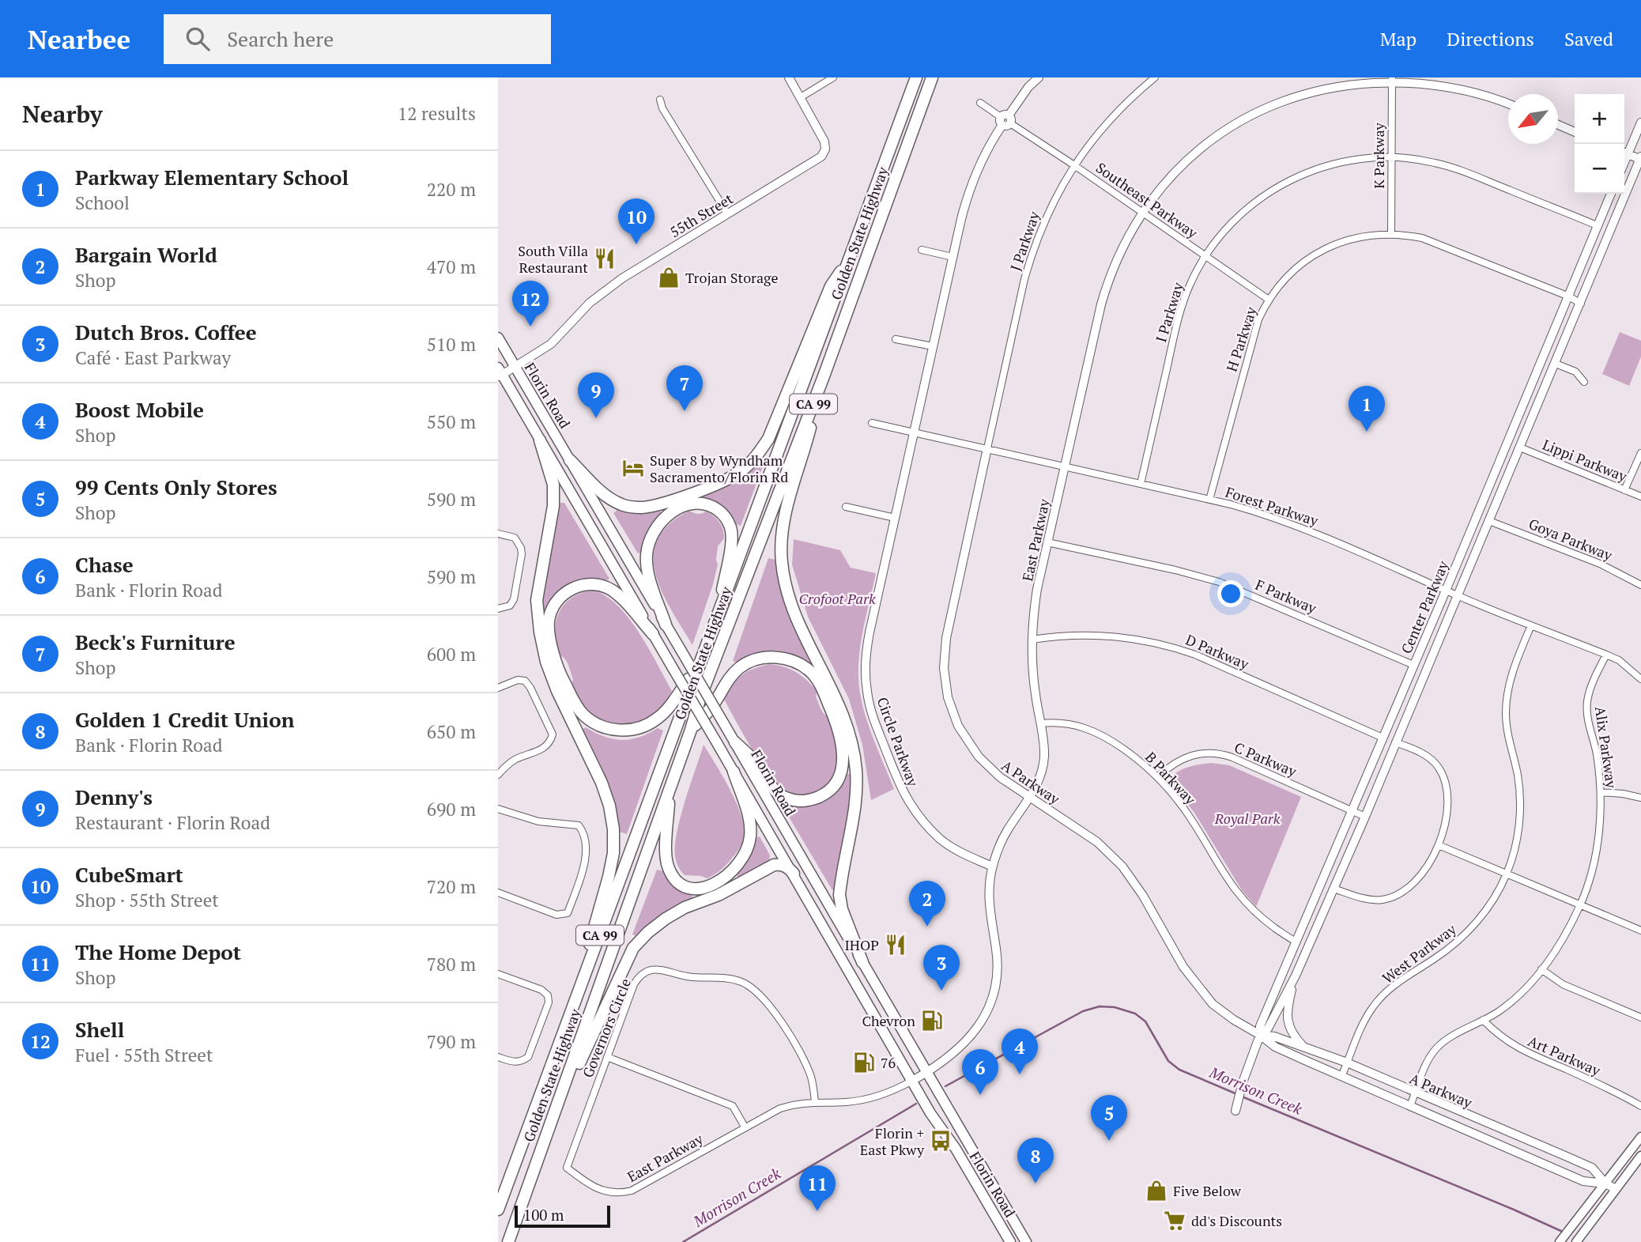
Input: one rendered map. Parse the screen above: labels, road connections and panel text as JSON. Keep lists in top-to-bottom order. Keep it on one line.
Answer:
{"streets":{"highway":["Golden State Highway","CA 99"],"main road":["Florin Road"],"street":["K Parkway","Southeast Parkway","55th Street","J Parkway","I Parkway","H Parkway","Lippi Parkway","Forest Parkway","Goya Parkway","East Parkway","F Parkway","Center Parkway","D Parkway","Circle Parkway","Alix Parkway","C Parkway","B Parkway","A Parkway","West Parkway","Governors Circle","Art Parkway"]},"crossings":[["K Parkway","I Parkway"],["K Parkway","H Parkway"],["K Parkway","East Parkway"],["Southeast Parkway","J Parkway"],["Southeast Parkway","I Parkway"],["Southeast Parkway","H Parkway"],["Southeast Parkway","East Parkway"],["Southeast Parkway","Circle Parkway"],["55th Street","Florin Road"],["J Parkway","Forest Parkway"],["J Parkway","A Parkway"],["I Parkway","Forest Parkway"],["I Parkway","Center Parkway"],["H Parkway","Forest Parkway"],["H Parkway","Center Parkway"],["Florin Road","East Parkway"],["Lippi Parkway","Center Parkway"],["Forest Parkway","East Parkway"],["Forest Parkway","Center Parkway"],["Forest Parkway","Circle Parkway"],["Forest Parkway","Alix Parkway"],["Forest Parkway","A Parkway"],["Forest Parkway","West Parkway"],["Goya Parkway","Center Parkway"],["East Parkway","F Parkway"],["East Parkway","D Parkway"],["East Parkway","Circle Parkway"],["East Parkway","B Parkway"],["East Parkway","A Parkway"],["East Parkway","Governors Circle"],["F Parkway","Center Parkway"],["Center Parkway","D Parkway"],["Center Parkway","C Parkway"],["Center Parkway","B Parkway"],["Center Parkway","A Parkway"],["Alix Parkway","A Parkway"],["Alix Parkway","Art Parkway"],["C Parkway","B Parkway"],["A Parkway","West Parkway"]],"water":["Morrison Creek"],"parks":["Crofoot Park","Royal Park"],"places":{"restaurant":["South Villa Restaurant","IHOP"],"shop":["Trojan Storage","Five Below"],"hotel":["Super 8 by Wyndham Sacramento/Florin Rd"],"fuel station":["Chevron","76"],"bus stop":["Florin + East Pkwy"],"supermarket":["dd's Discounts"]},"scale_bar":"100 m","north":"bottom left","page":{"header":"Nearbee","search":"Search here","nav":["Map","Directions","Saved"],"heading":["Nearby","12 results"],"map_buttons":["+","−"],"list":[{"mark":"1","name":"Parkway Elementary School","note":"School","value":"220 m"},{"mark":"2","name":"Bargain World","note":"Shop","value":"470 m"},{"mark":"3","name":"Dutch Bros. Coffee","note":"Café · East Parkway","value":"510 m"},{"mark":"4","name":"Boost Mobile","note":"Shop","value":"550 m"},{"mark":"5","name":"99 Cents Only Stores","note":"Shop","value":"590 m"},{"mark":"6","name":"Chase","note":"Bank · Florin Road","value":"590 m"},{"mark":"7","name":"Beck's Furniture","note":"Shop","value":"600 m"},{"mark":"8","name":"Golden 1 Credit Union","note":"Bank · Florin Road","value":"650 m"},{"mark":"9","name":"Denny's","note":"Restaurant · Florin Road","value":"690 m"},{"mark":"10","name":"CubeSmart","note":"Shop · 55th Street","value":"720 m"},{"mark":"11","name":"The Home Depot","note":"Shop","value":"780 m"},{"mark":"12","name":"Shell","note":"Fuel · 55th Street","value":"790 m"}],"pins":["10","12","7","9","1","2","3","4","6","5","8","11"],"scale":"100 m"}}
